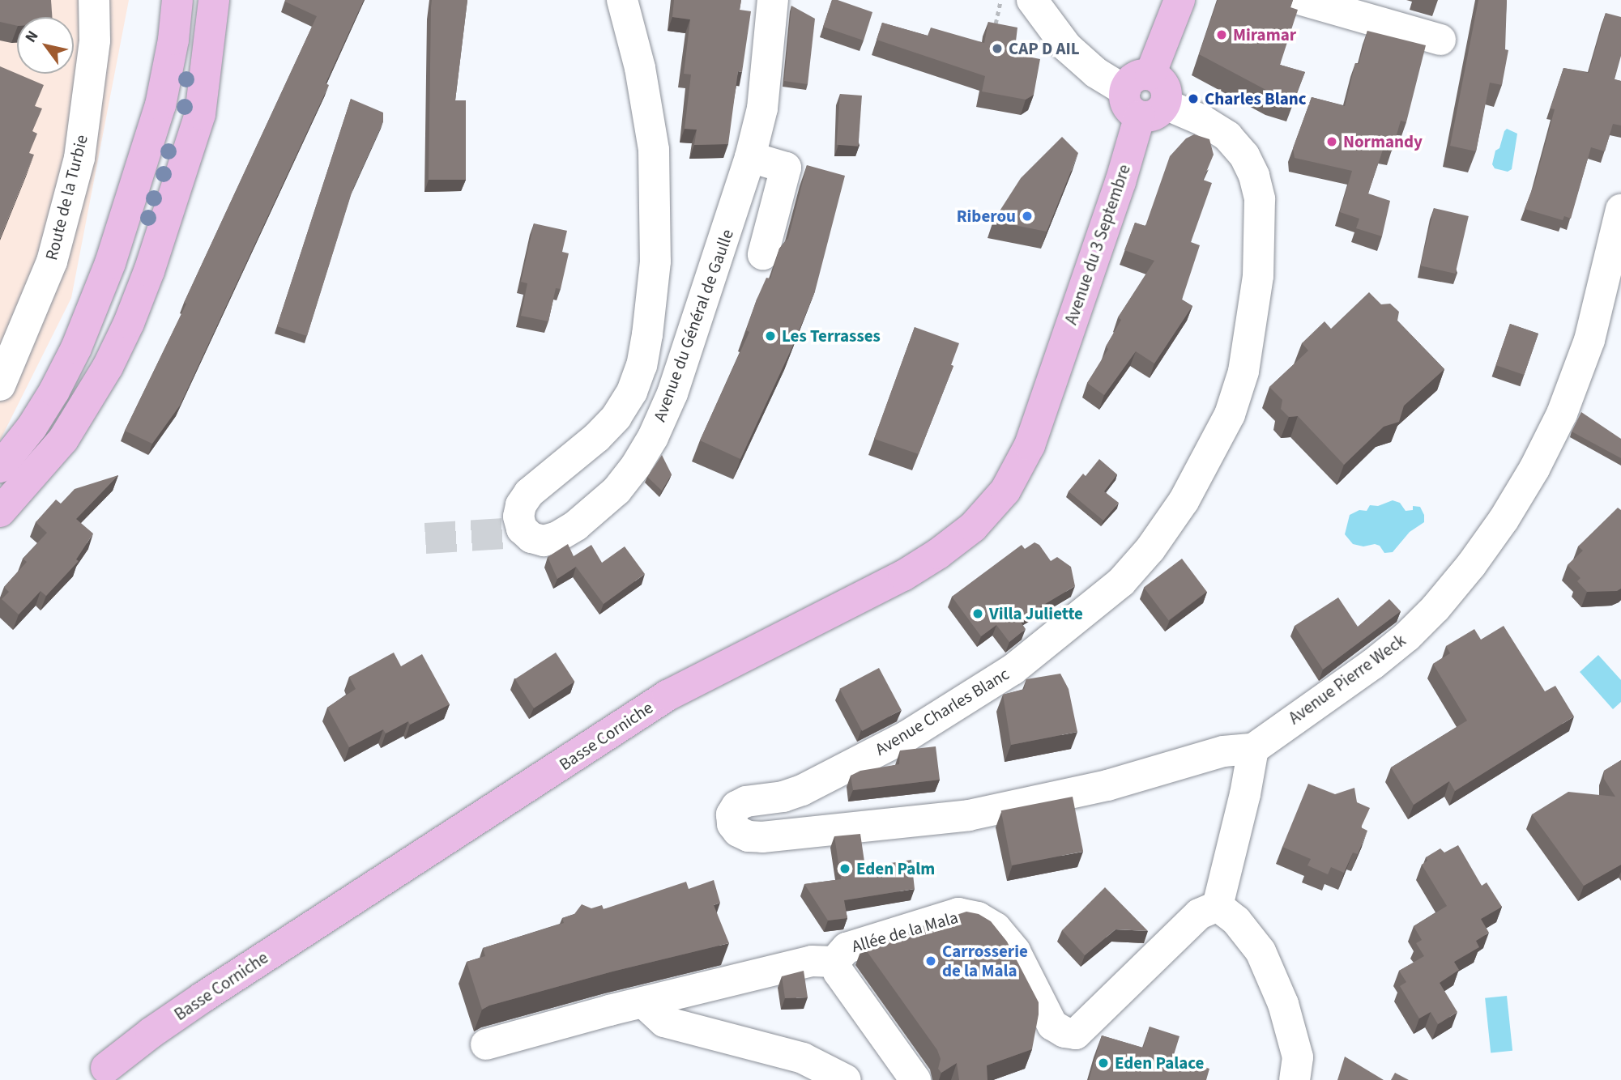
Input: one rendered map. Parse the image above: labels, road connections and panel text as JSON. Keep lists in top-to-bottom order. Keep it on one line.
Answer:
{"streets":{"main road":["Avenue du 3 Septembre","Basse Corniche"],"street":["Route de la Turbie","Avenue du Général de Gaulle","Avenue Pierre Weck","Avenue Charles Blanc","Allée de la Mala"]},"crossings":[["Avenue du 3 Septembre","Avenue Charles Blanc"],["Avenue du 3 Septembre","Basse Corniche"],["Avenue Pierre Weck","Avenue Charles Blanc"]],"places":["Miramar","CAP D AIL","Charles Blanc","Normandy","Riberou","Les Terrasses","Villa Juliette","Eden Palm","Carrosserie de la Mala","Eden Palace"],"north":"top left"}
